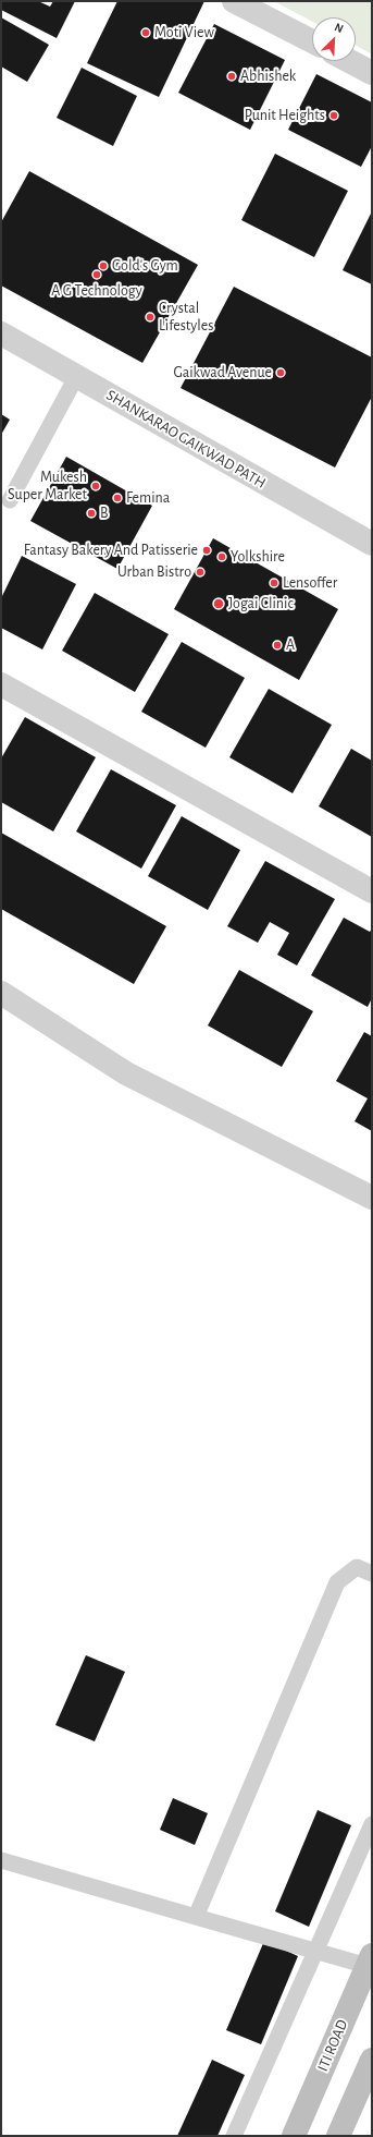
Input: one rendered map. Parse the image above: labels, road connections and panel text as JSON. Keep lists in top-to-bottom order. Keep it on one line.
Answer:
{"streets":{"main road":["ITI ROAD"],"street":["SHANKARAO GAIKWAD PATH"]},"places":["Moti View","Abhishek","Punit Heights","Gold's Gym","A G Technology","Crystal Lifestyles","Gaikwad Avenue","Mukesh Super Market","Femina","B","Fantasy Bakery And Patisserie","Yolkshire","Urban Bistro","Lensoffer","Jogai Clinic","A"],"north":"top right"}
